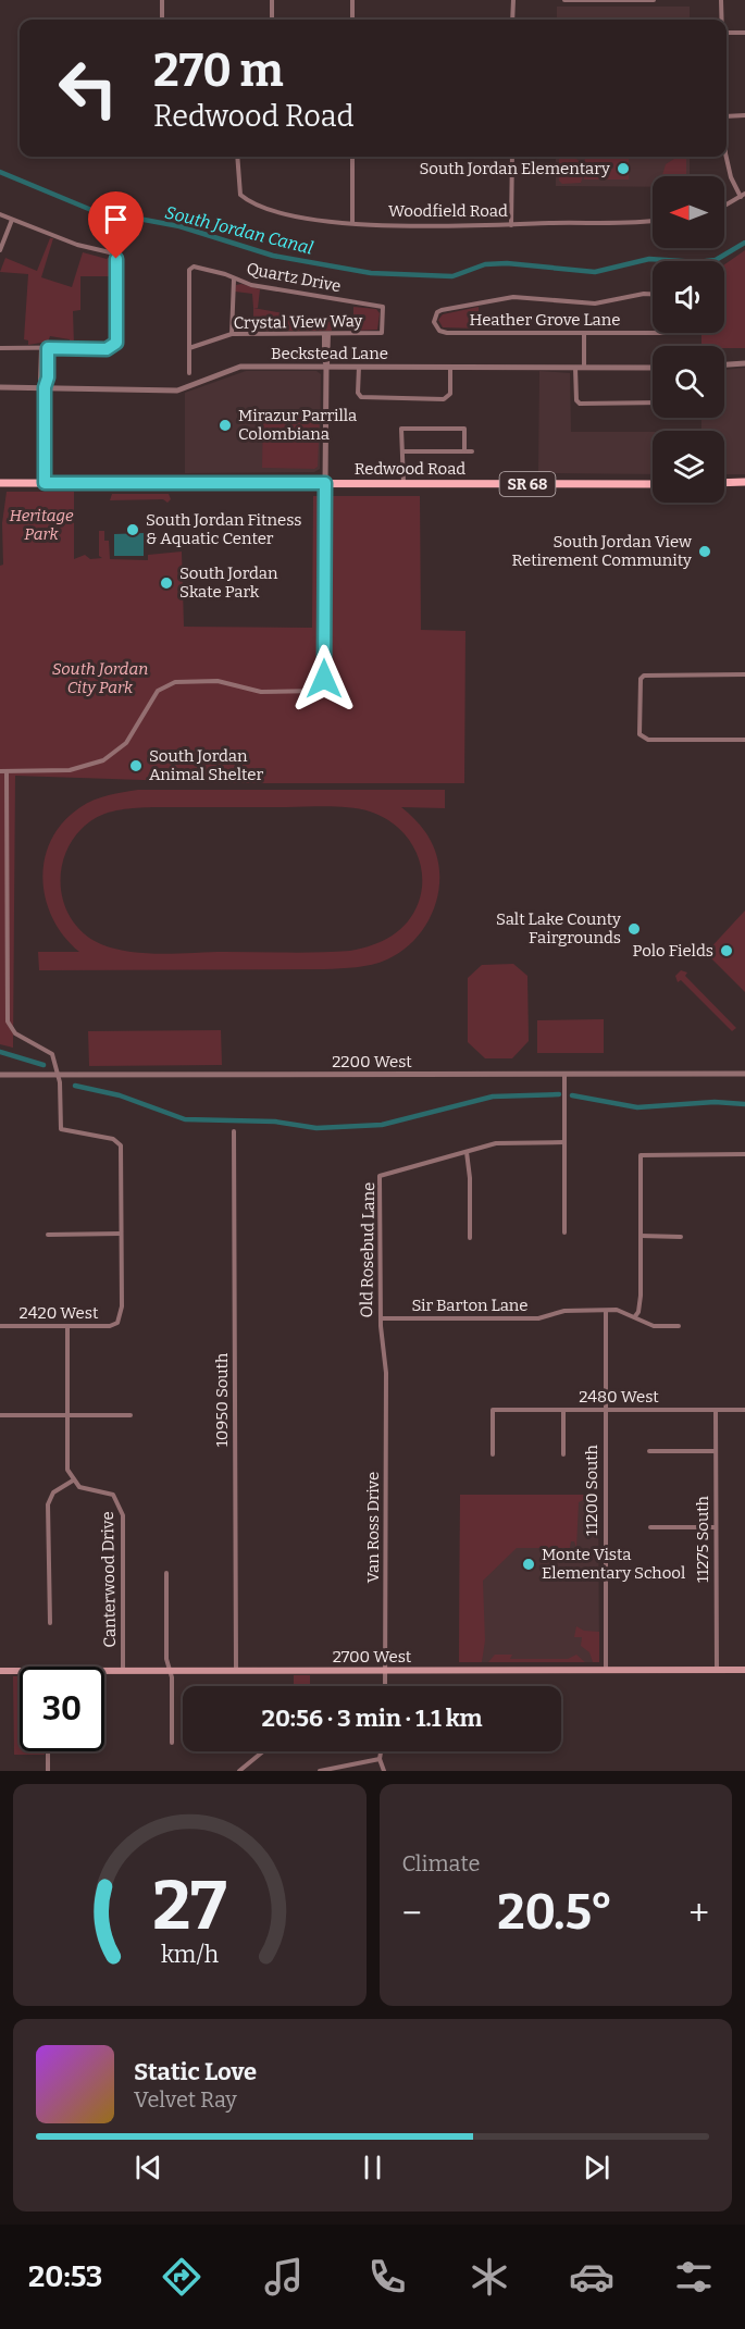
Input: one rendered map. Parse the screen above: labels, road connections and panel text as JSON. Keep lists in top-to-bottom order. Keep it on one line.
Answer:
{"streets":{"main road":["Redwood Road","SR 68","2700 West"],"street":["Woodfield Road","Quartz Drive","Heather Grove Lane","Crystal View Way","Beckstead Lane","2200 West","Old Rosebud Lane","Sir Barton Lane","2420 West","2480 West","10950 South","11200 South","Van Ross Drive","11275 South","Canterwood Drive"]},"crossings":[["Quartz Drive","Crystal View Way"],["Old Rosebud Lane","Sir Barton Lane"],["Old Rosebud Lane","Van Ross Drive"],["Sir Barton Lane","11200 South"],["2480 West","11200 South"],["2480 West","11275 South"],["10950 South","2700 West"],["11200 South","2700 West"],["Van Ross Drive","2700 West"],["11275 South","2700 West"],["Canterwood Drive","2700 West"]],"water":["South Jordan Canal"],"parks":["Heritage Park","South Jordan City Park"],"places":["South Jordan Elementary","Mirazur Parrilla Colombiana","South Jordan Fitness & Aquatic Center","South Jordan View Retirement Community","South Jordan Skate Park","South Jordan Animal Shelter","Salt Lake County Fairgrounds","Polo Fields","Monte Vista Elementary School"],"north":"left","page":{"turn":["270 m","Redwood Road"],"limit":"30","trip":"20:56 · 3 min · 1.1 km","tile":"Climate","heat":["−","20.5°","+"],"song":["Static Love","Velvet Ray"],"tabs":"20:53","gauge":["27","km/h"]}}
